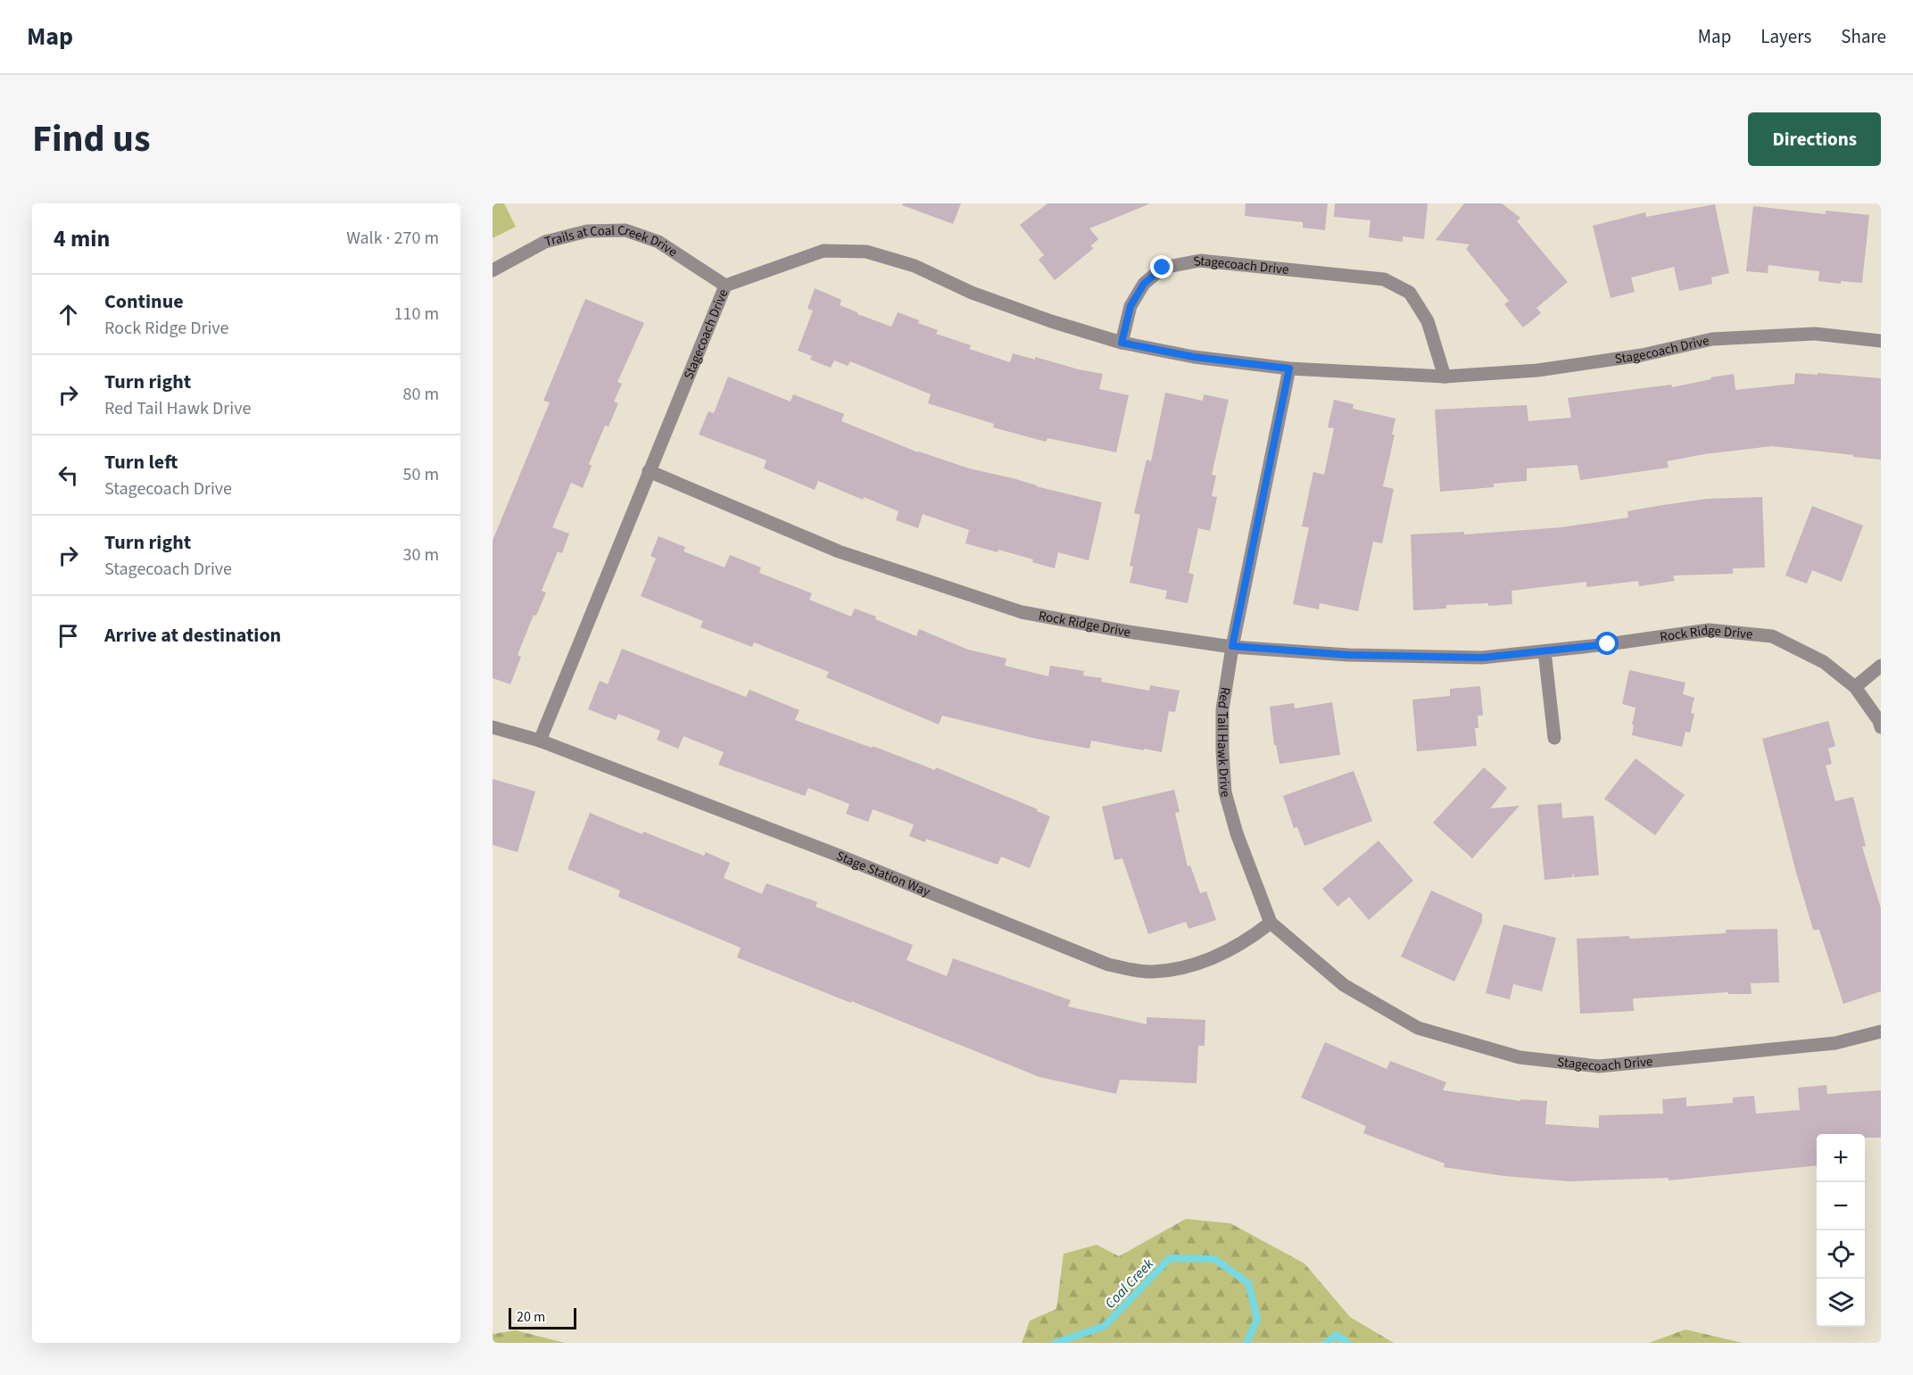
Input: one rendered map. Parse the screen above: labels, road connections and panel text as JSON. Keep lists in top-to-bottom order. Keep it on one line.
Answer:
{"streets":{"street":["Trails at Coal Creek Drive","Stagecoach Drive","Rock Ridge Drive","Red Tail Hawk Drive","Stage Station Way"]},"crossings":[["Trails at Coal Creek Drive","Stagecoach Drive"],["Stagecoach Drive","Rock Ridge Drive"],["Stagecoach Drive","Red Tail Hawk Drive"],["Stagecoach Drive","Stage Station Way"],["Rock Ridge Drive","Red Tail Hawk Drive"],["Red Tail Hawk Drive","Stage Station Way"]],"water":["Coal Creek"],"scale_bar":"20 m","page":{"header":"Map","nav":["Map","Layers","Share"],"title":"Find us","buttons":"Directions","heading":["4 min","Walk · 270 m"],"list":[["Continue","Rock Ridge Drive","110 m"],["Turn right","Red Tail Hawk Drive","80 m"],["Turn left","Stagecoach Drive","50 m"],["Turn right","Stagecoach Drive","30 m"],"Arrive at destination"],"map_buttons":["+","−"],"scale":"20 m"}}
